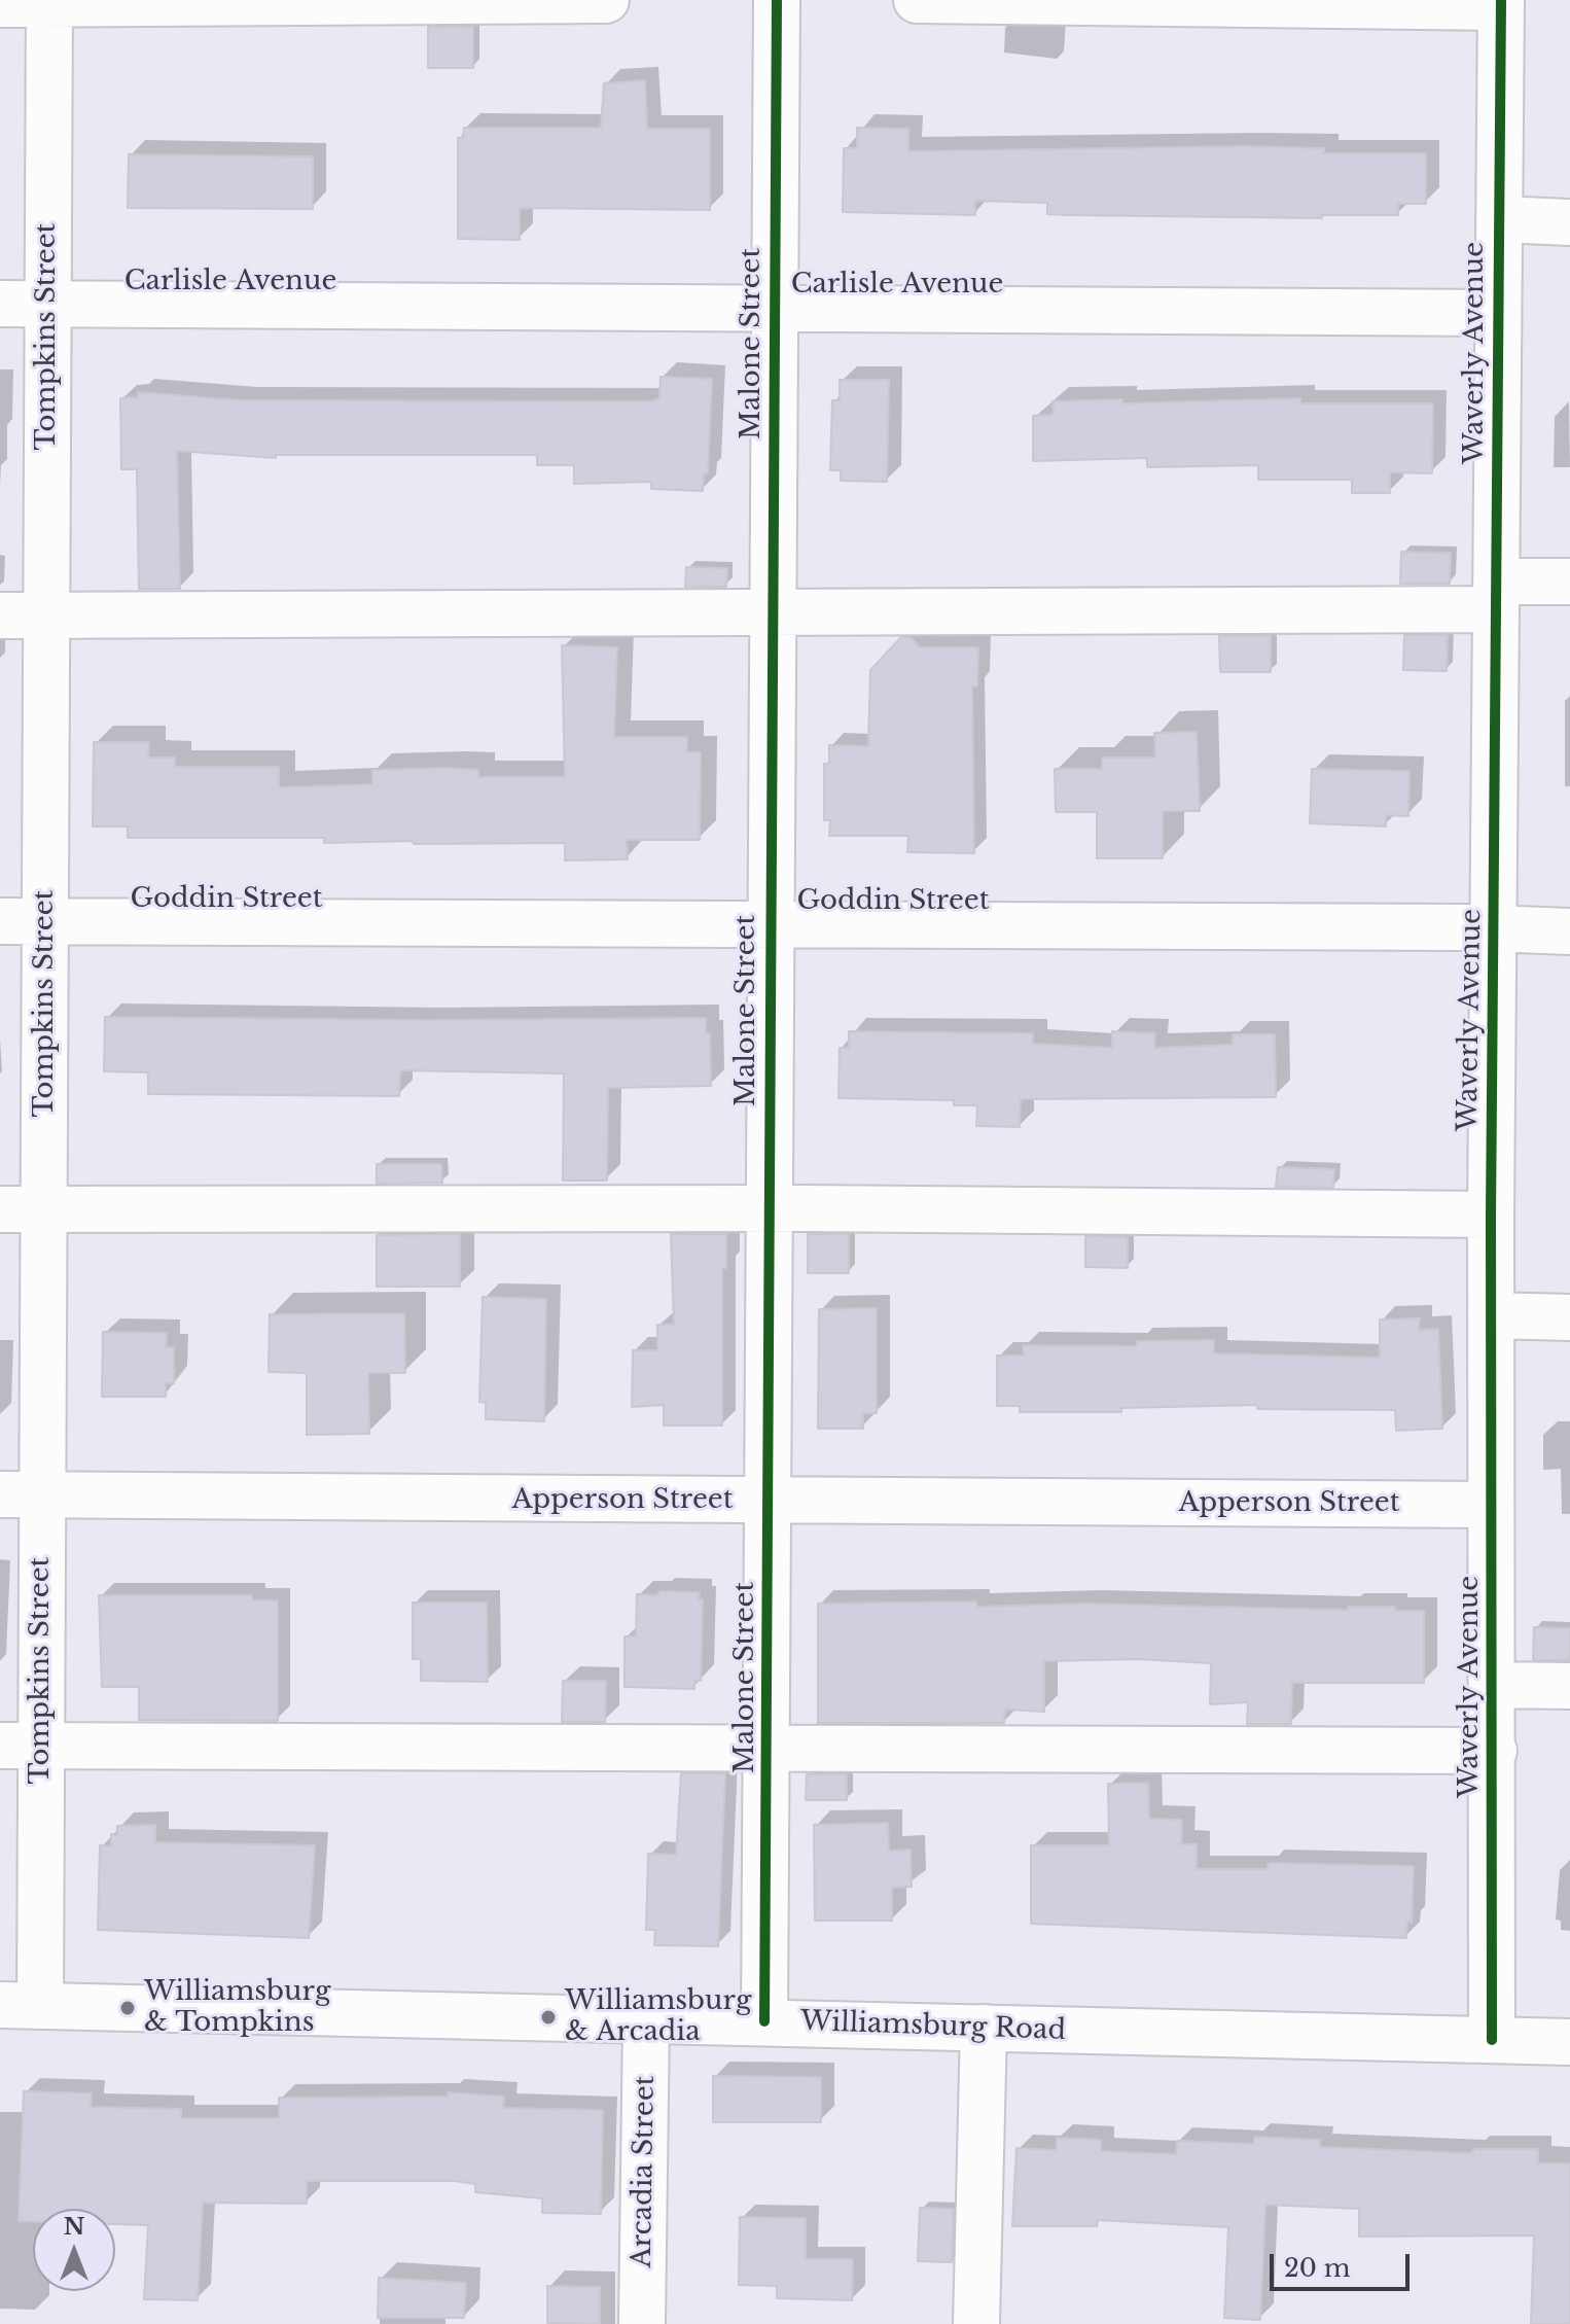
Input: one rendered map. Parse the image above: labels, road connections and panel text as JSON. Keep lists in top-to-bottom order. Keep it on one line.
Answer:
{"streets":{"street":["Carlisle Avenue","Tompkins Street","Malone Street","Waverly Avenue","Goddin Street","Apperson Street","Williamsburg Road","Arcadia Street"]},"crossings":[["Carlisle Avenue","Tompkins Street"],["Carlisle Avenue","Malone Street"],["Carlisle Avenue","Waverly Avenue"],["Tompkins Street","Goddin Street"],["Tompkins Street","Apperson Street"],["Tompkins Street","Williamsburg Road"],["Malone Street","Goddin Street"],["Malone Street","Apperson Street"],["Malone Street","Williamsburg Road"],["Waverly Avenue","Goddin Street"],["Waverly Avenue","Apperson Street"],["Waverly Avenue","Williamsburg Road"],["Williamsburg Road","Arcadia Street"]],"places":["Williamsburg & Tompkins","Williamsburg & Arcadia"],"scale_bar":"20 m","north":"top"}
